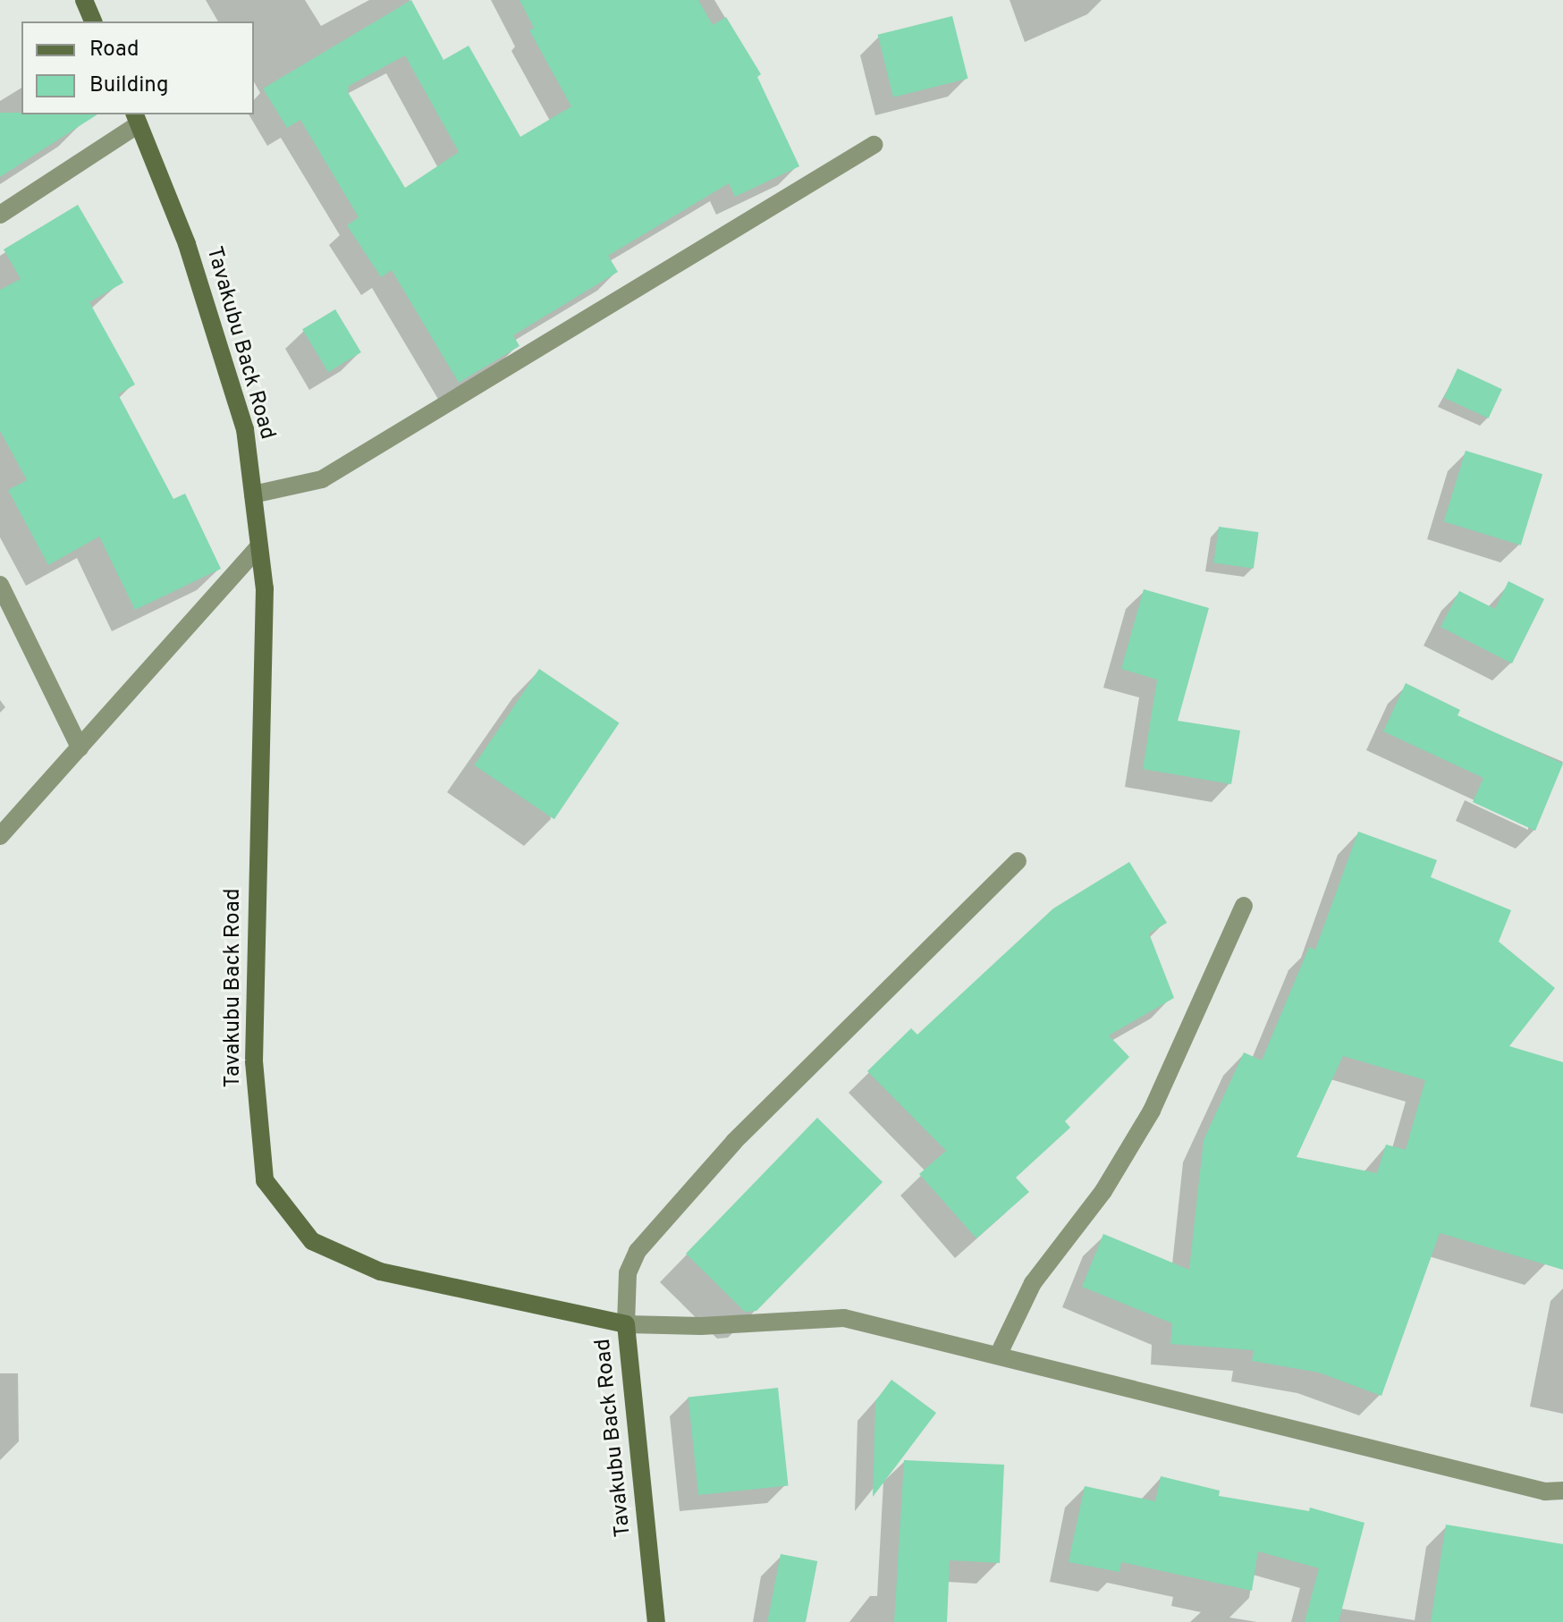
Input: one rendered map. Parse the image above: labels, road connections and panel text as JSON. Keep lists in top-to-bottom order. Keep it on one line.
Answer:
{"streets":{"street":["Tavakubu Back Road"]},"legend":["Road","Building"]}
